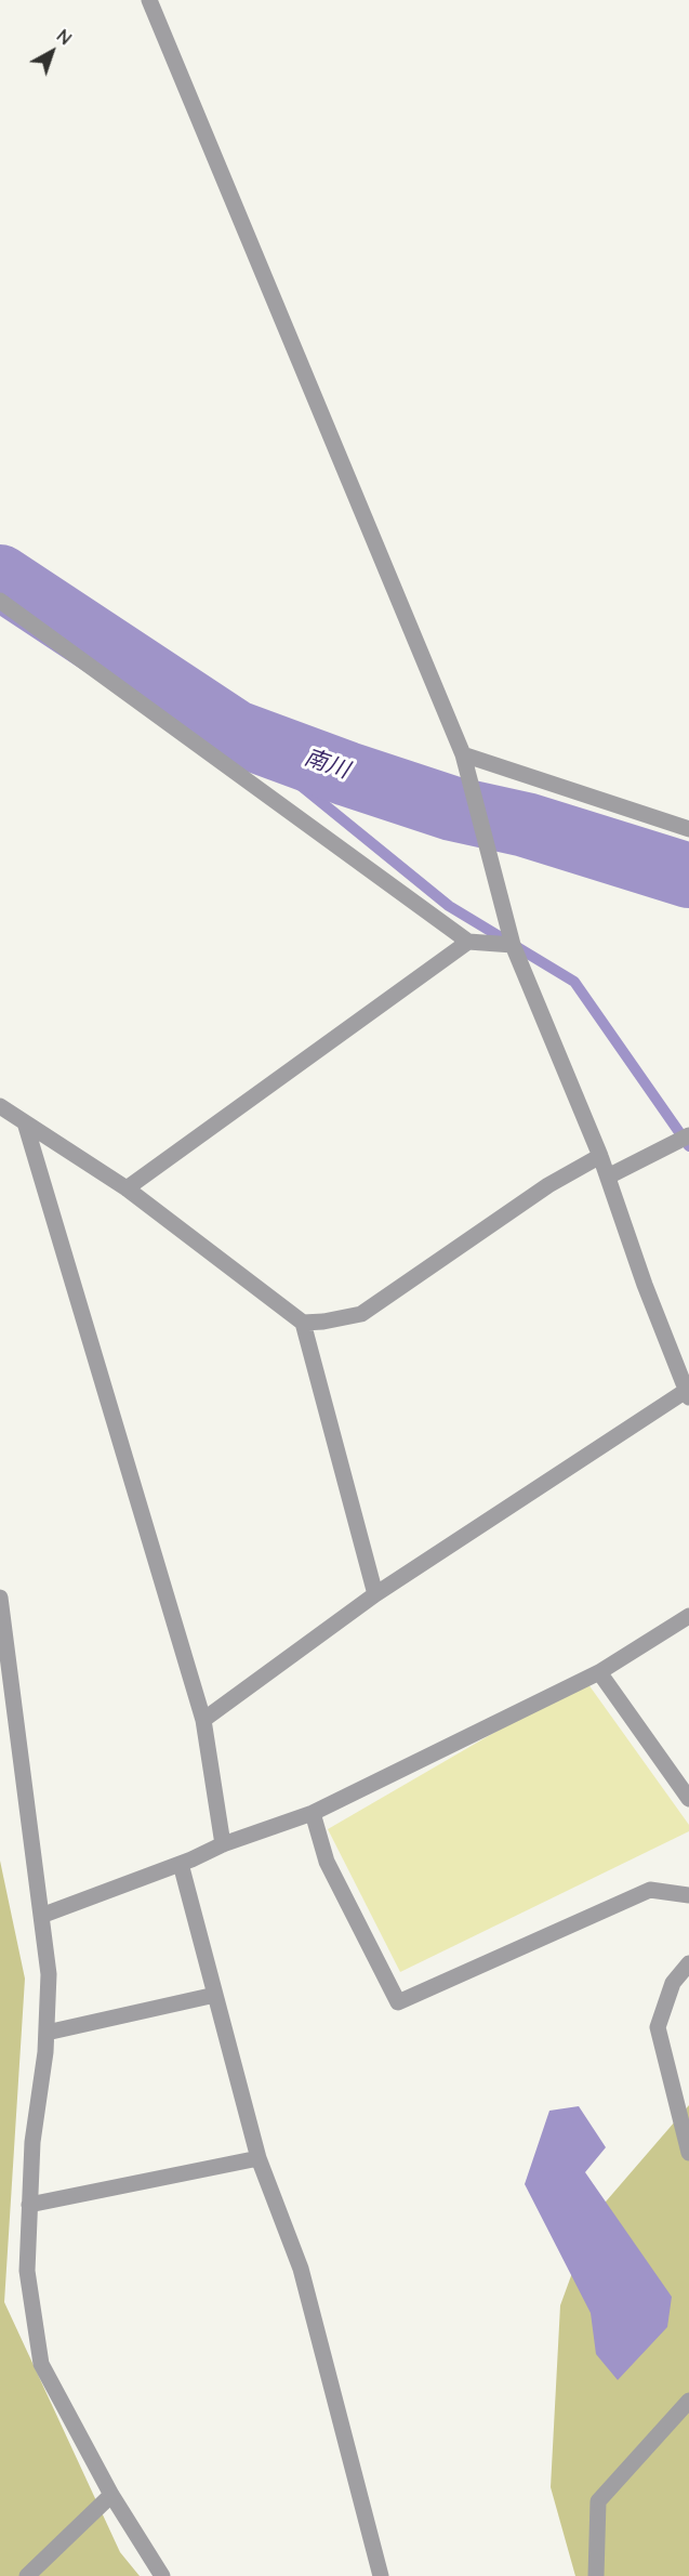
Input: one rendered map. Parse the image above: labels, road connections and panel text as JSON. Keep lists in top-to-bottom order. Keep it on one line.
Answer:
{"water":["南川"],"north":"top right"}
